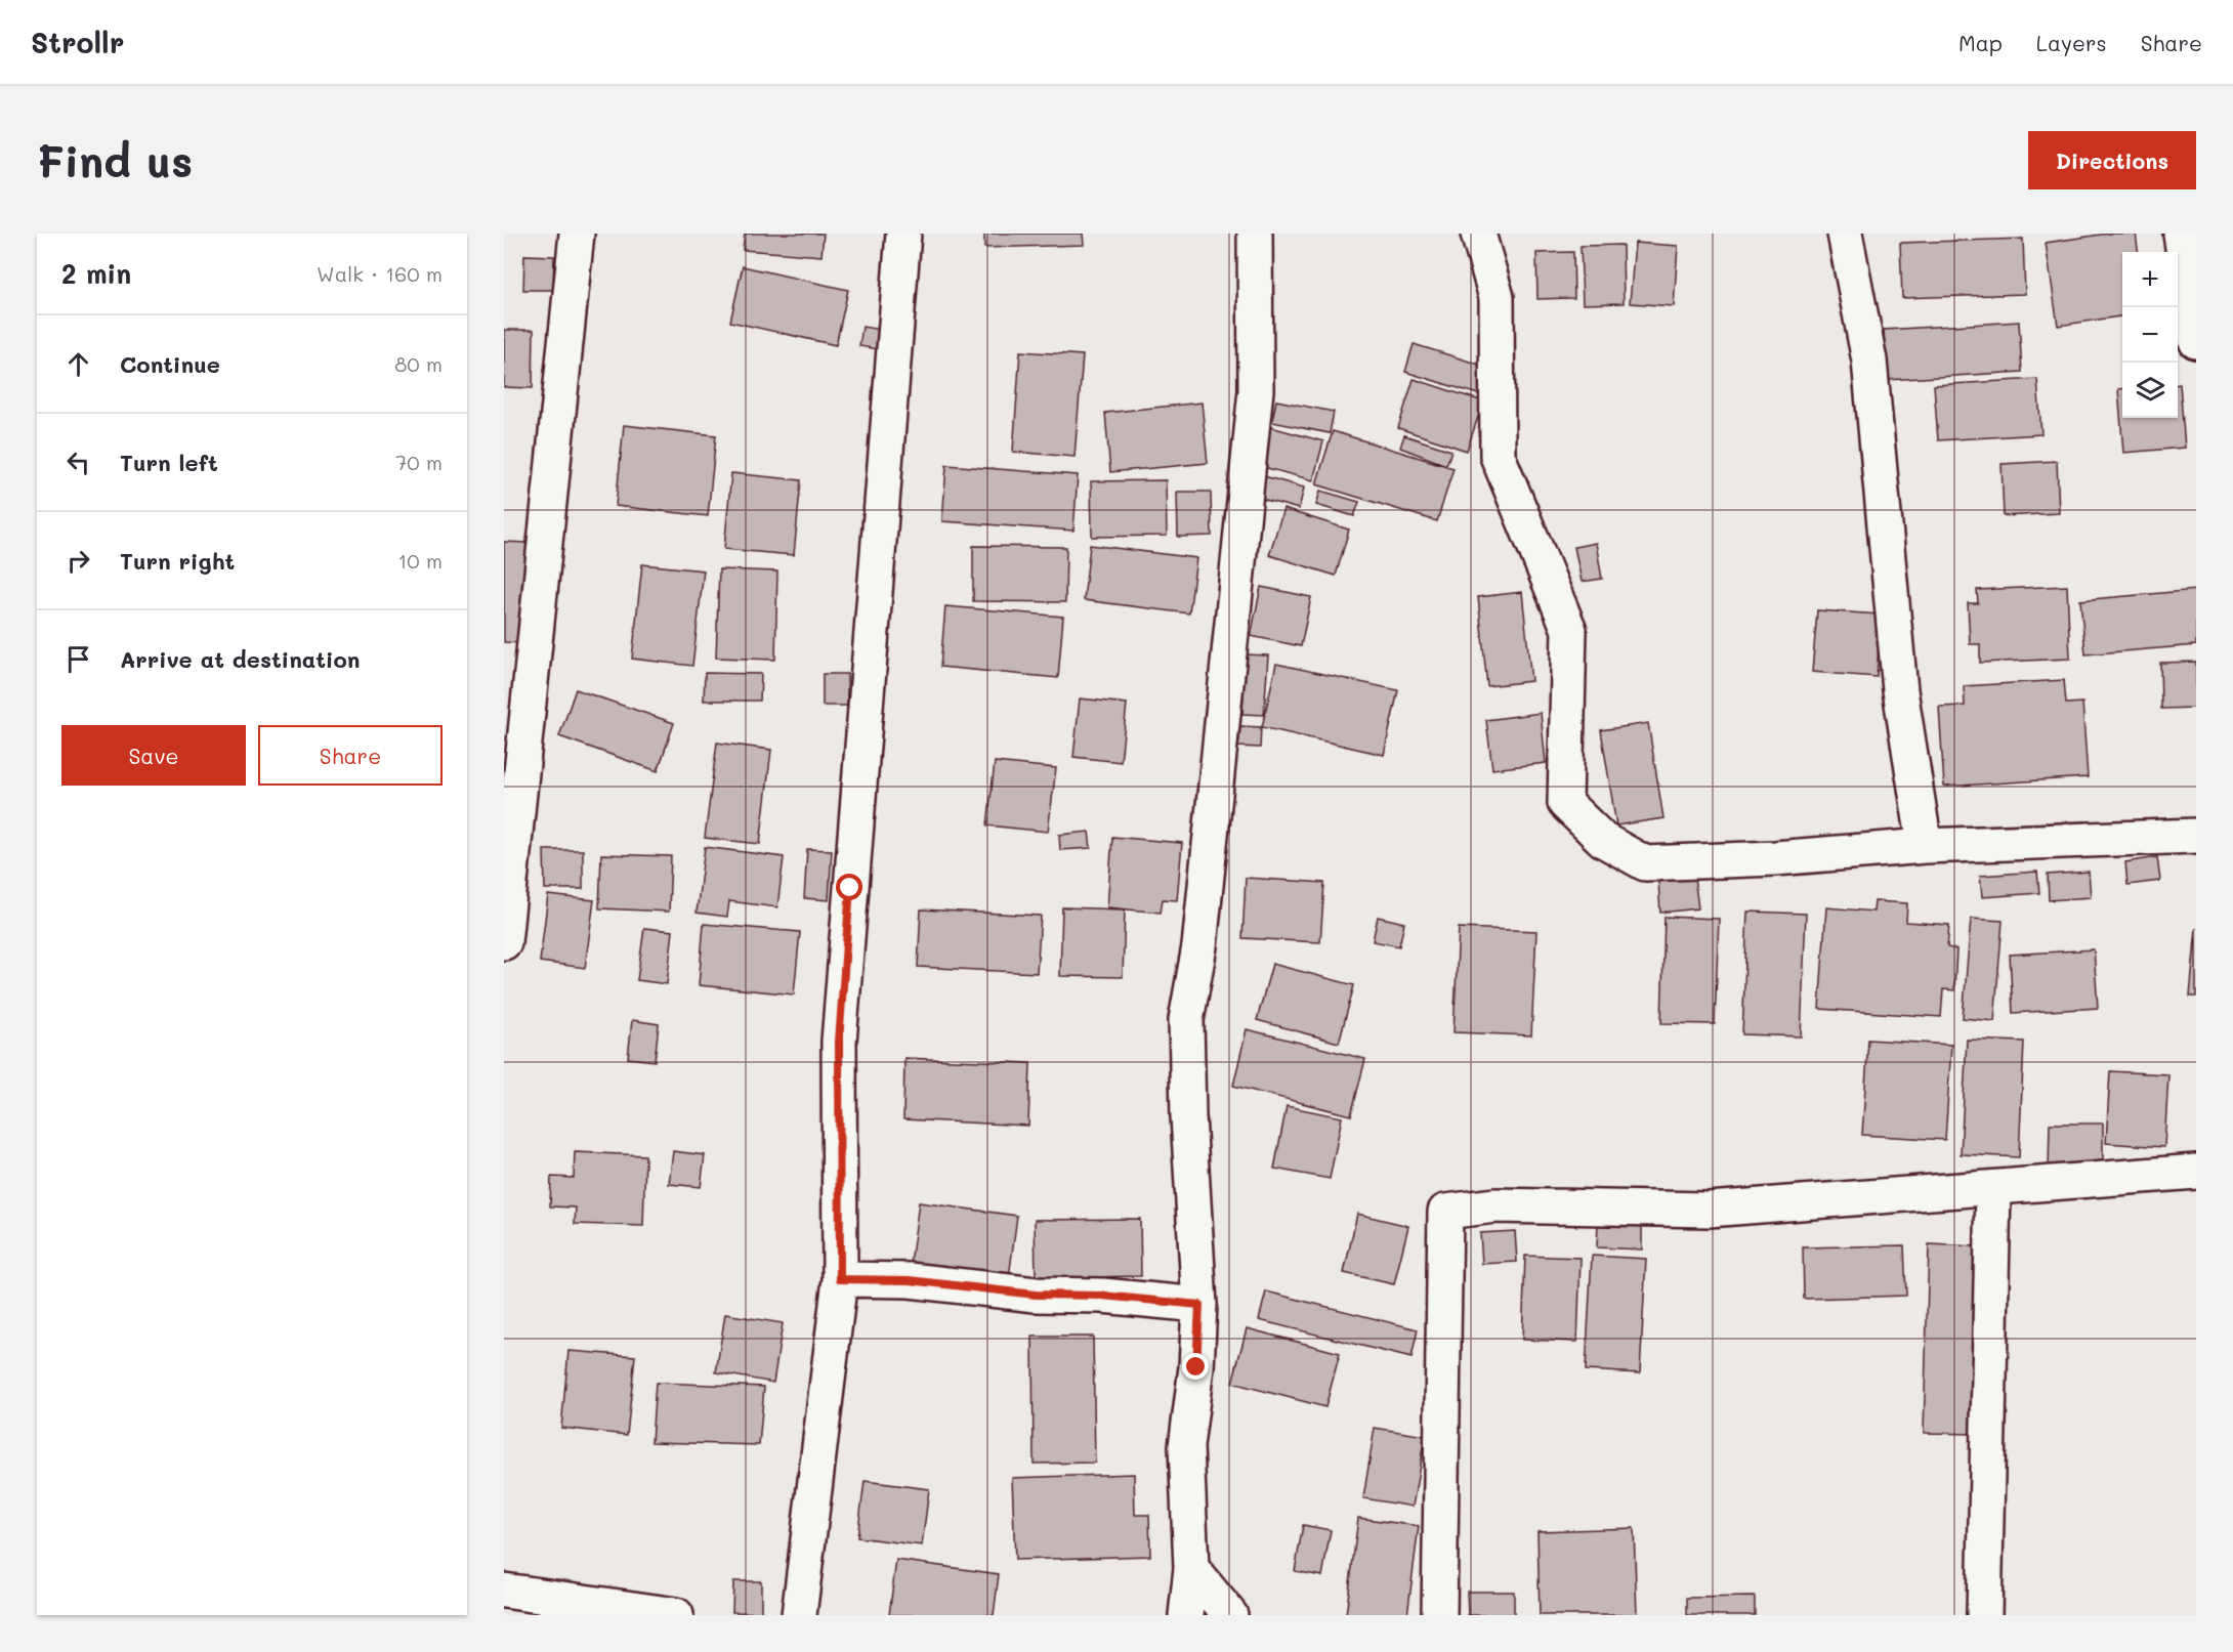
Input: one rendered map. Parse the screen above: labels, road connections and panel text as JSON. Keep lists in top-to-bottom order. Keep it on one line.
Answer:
{"page":{"header":"Strollr","nav":["Map","Layers","Share"],"buttons":["Directions",["Save","Share"]],"title":"Find us","heading":["2 min","Walk · 160 m"],"map_buttons":["+","−"],"list":[["Continue","80 m"],["Turn left","70 m"],["Turn right","10 m"],"Arrive at destination"]}}
